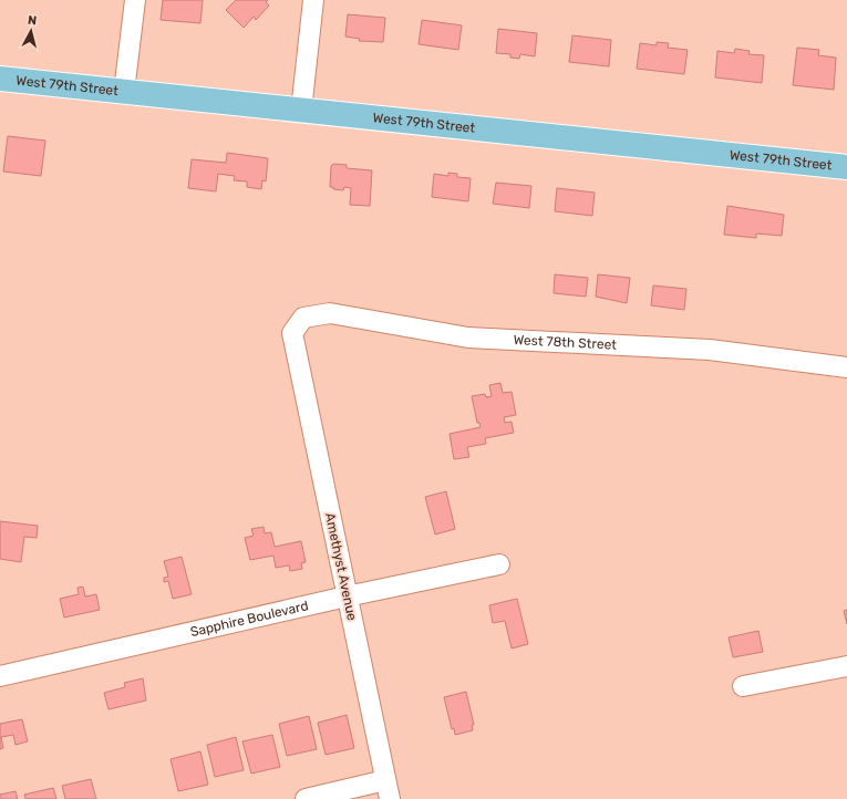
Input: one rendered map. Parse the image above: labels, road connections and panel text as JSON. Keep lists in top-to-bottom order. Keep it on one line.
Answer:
{"streets":{"main road":["West 79th Street"],"street":["West 78th Street","Amethyst Avenue","Sapphire Boulevard"]},"crossings":[["West 78th Street","Amethyst Avenue"],["Amethyst Avenue","Sapphire Boulevard"]],"north":"top"}
